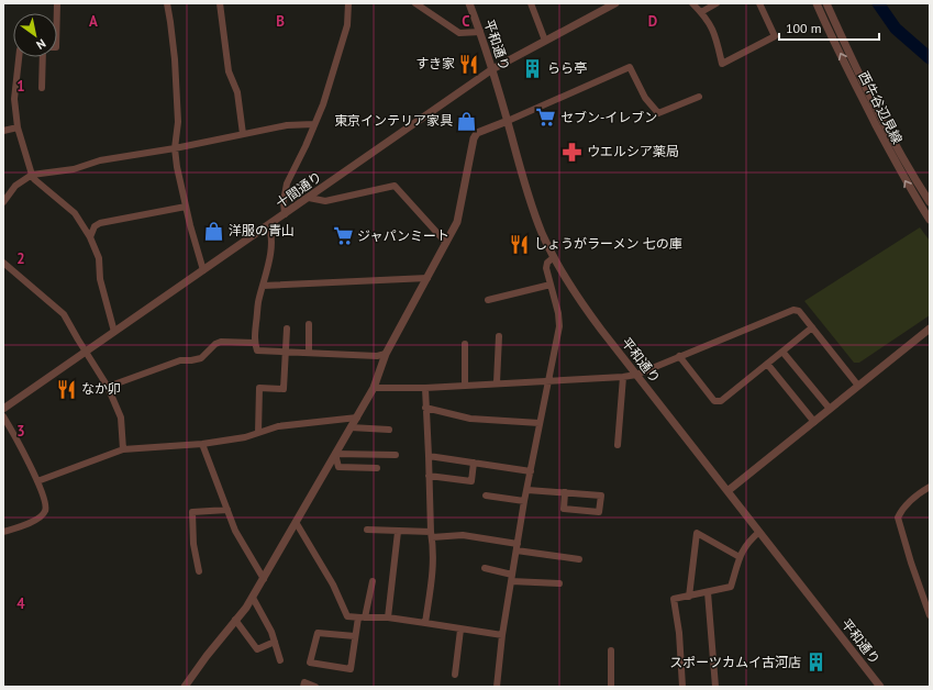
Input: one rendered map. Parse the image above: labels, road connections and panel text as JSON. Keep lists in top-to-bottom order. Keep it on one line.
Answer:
{"streets":{"street":["平和通り","西牛谷辺見線","十間通り"]},"crossings":[["平和通り","十間通り"]],"places":{"restaurant":["すき家","しょうがラーメン 七の庫","なか卯"],"building":["らら亭","スポーツカムイ古河店"],"supermarket":["セブン-イレブン","ジャパンミート"],"shop":["東京インテリア家具","洋服の青山"],"pharmacy":["ウエルシア薬局"]},"scale_bar":"100 m","north":"bottom right","grid":{"columns":["A","B","C","D"],"rows":["1","2","3","4"]}}
